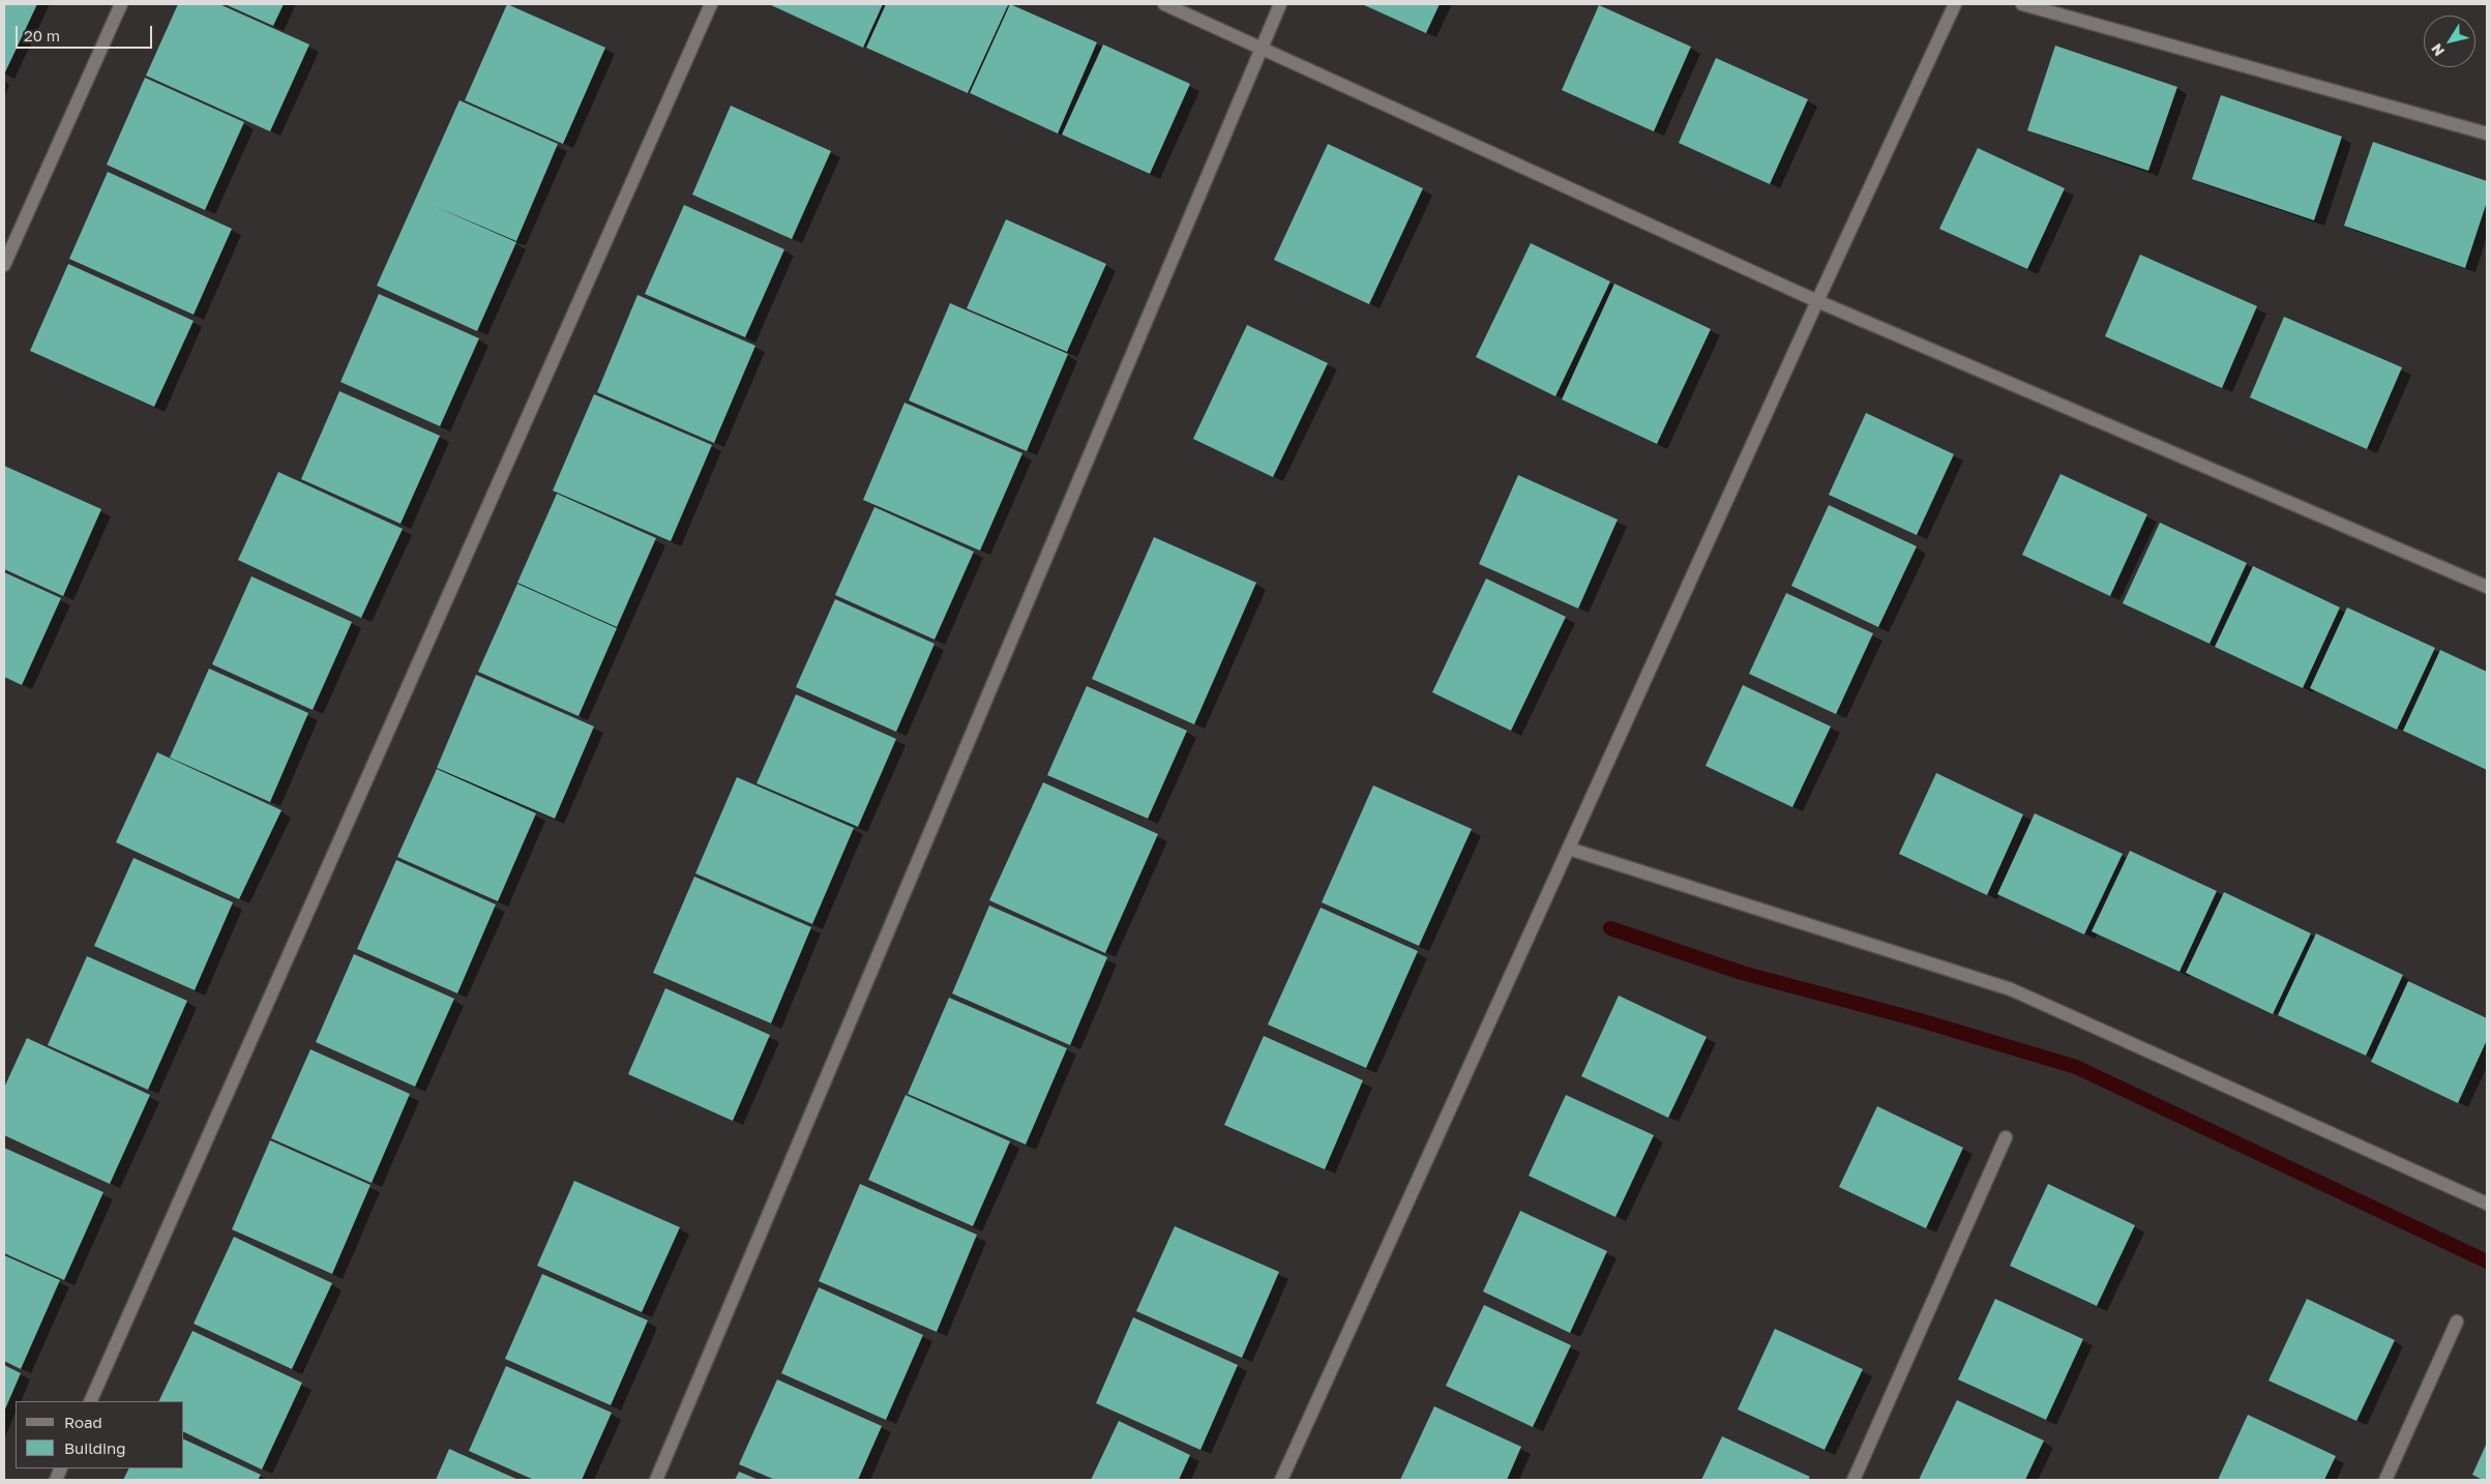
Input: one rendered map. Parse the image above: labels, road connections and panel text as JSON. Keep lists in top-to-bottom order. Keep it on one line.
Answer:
{"legend":["Road","Building"],"scale_bar":"20 m","north":"bottom left"}
